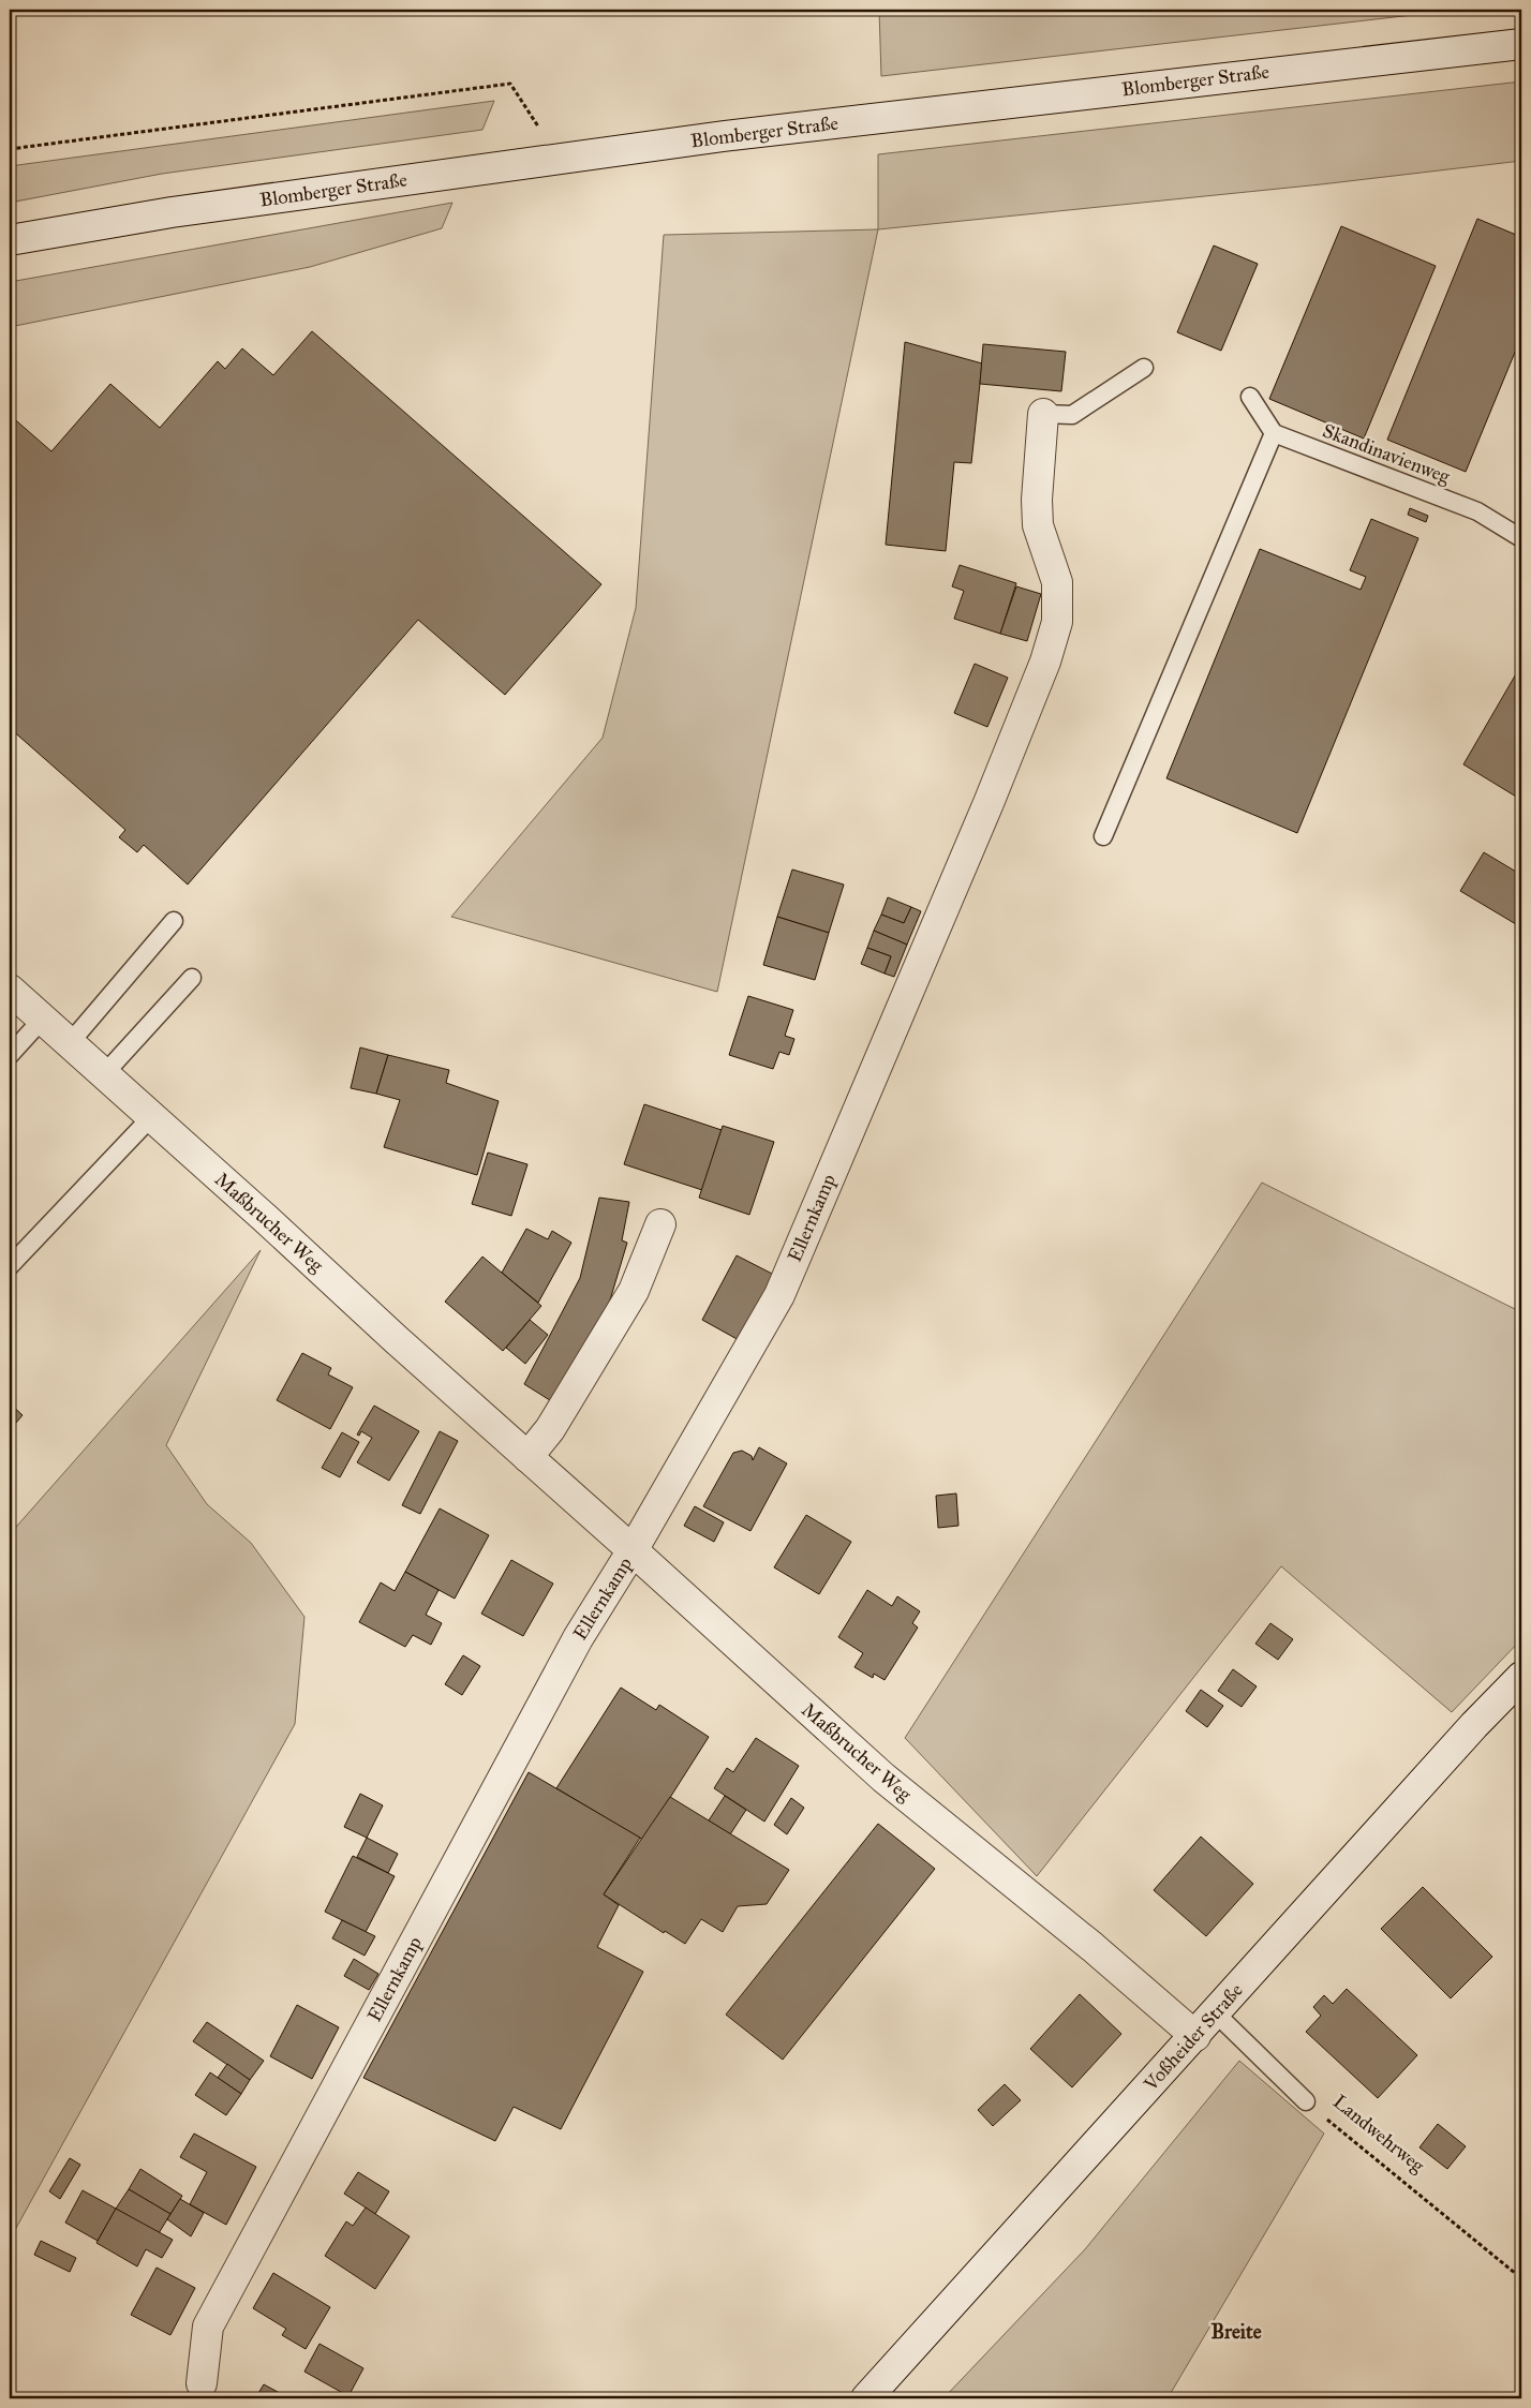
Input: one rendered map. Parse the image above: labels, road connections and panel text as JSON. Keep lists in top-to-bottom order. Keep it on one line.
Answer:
{"streets":{"street":["Blomberger Straße","Ellernkamp","Maßbrucher Weg","Voßheider Straße"],"lane":["Skandinavienweg","Landwehrweg"]},"crossings":[["Ellernkamp","Maßbrucher Weg"],["Maßbrucher Weg","Voßheider Straße"],["Voßheider Straße","Landwehrweg"]],"districts":["Breite"]}
